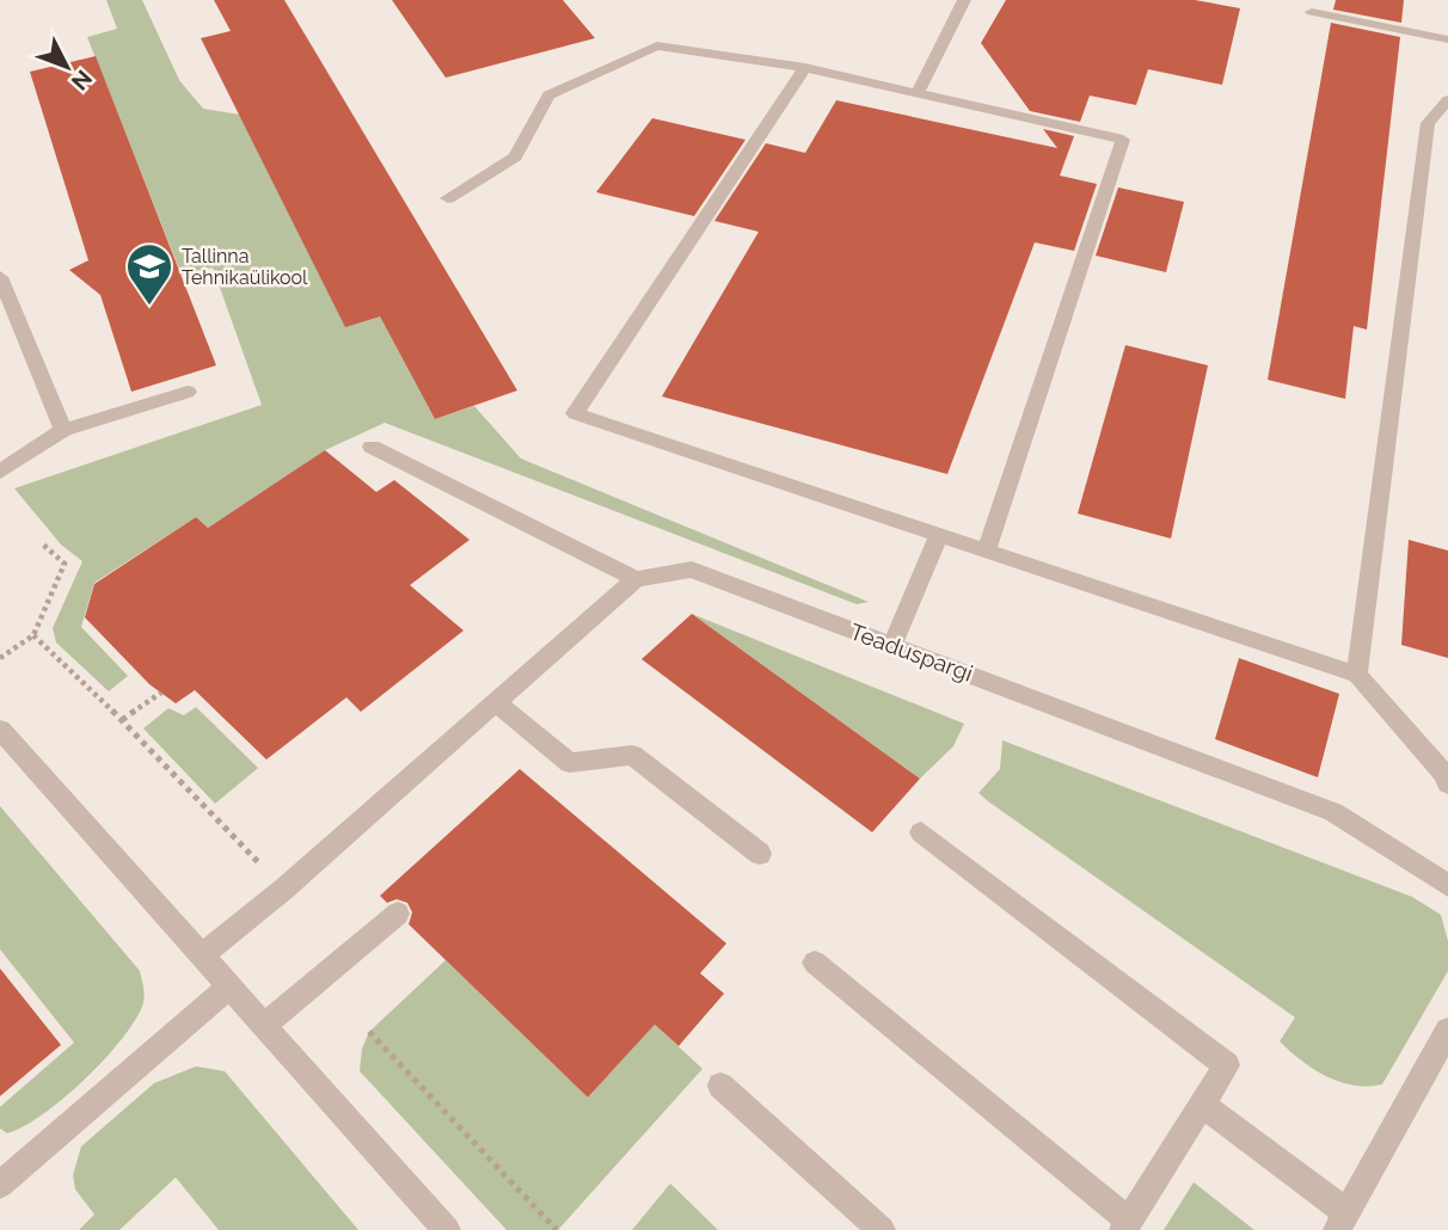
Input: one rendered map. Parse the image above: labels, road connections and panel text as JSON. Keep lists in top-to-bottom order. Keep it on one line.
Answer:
{"streets":{"lane":["Teaduspargi"]},"places":{"school or university":["Tallinna Tehnikaülikool"]},"north":"bottom right"}
